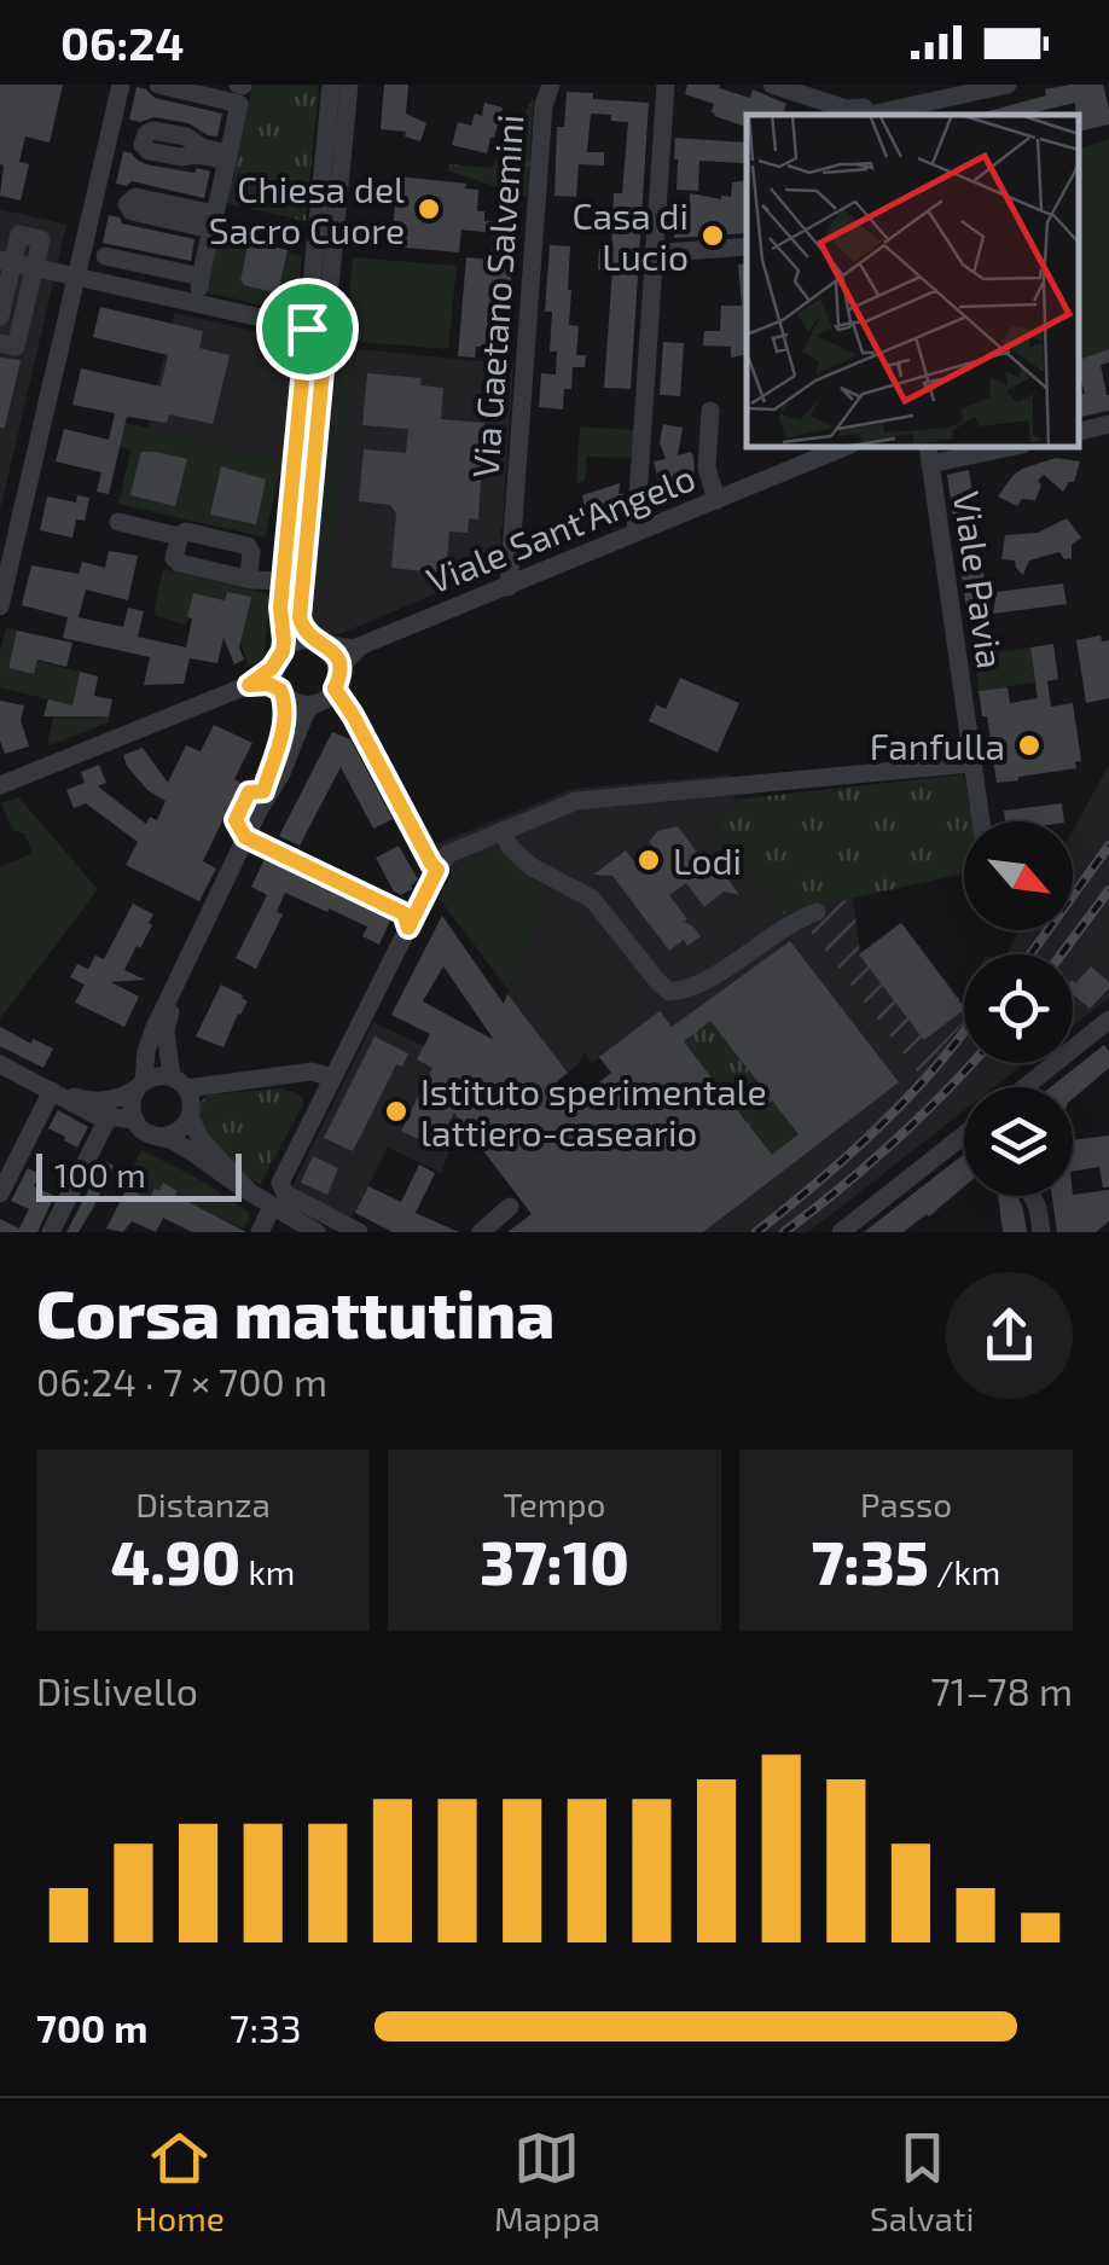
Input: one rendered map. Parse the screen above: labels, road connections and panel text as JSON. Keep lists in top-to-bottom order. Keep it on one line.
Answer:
{"streets":{"street":["Via Gaetano Salvemini","Viale Sant'Angelo","Viale Pavia"]},"crossings":[["Via Gaetano Salvemini","Viale Sant'Angelo"]],"places":["Chiesa del Sacro Cuore","Casa di Lucio","Fanfulla","Lodi","Istituto sperimentale lattiero-caseario"],"scale_bar":"100 m","north":"bottom right","page":{"status":"06:24","scale":"100 m","heading":["Corsa mattutina","06:24 · 7 × 700 m"],"stats":[["Distanza","4.90 km"],["Tempo","37:10"],["Passo","7:35 /km"]],"chart":["Dislivello","71–78 m"],"list":[{"name":"700 m","note":"7:33"}],"tabs":["Home","Mappa","Salvati"]}}
